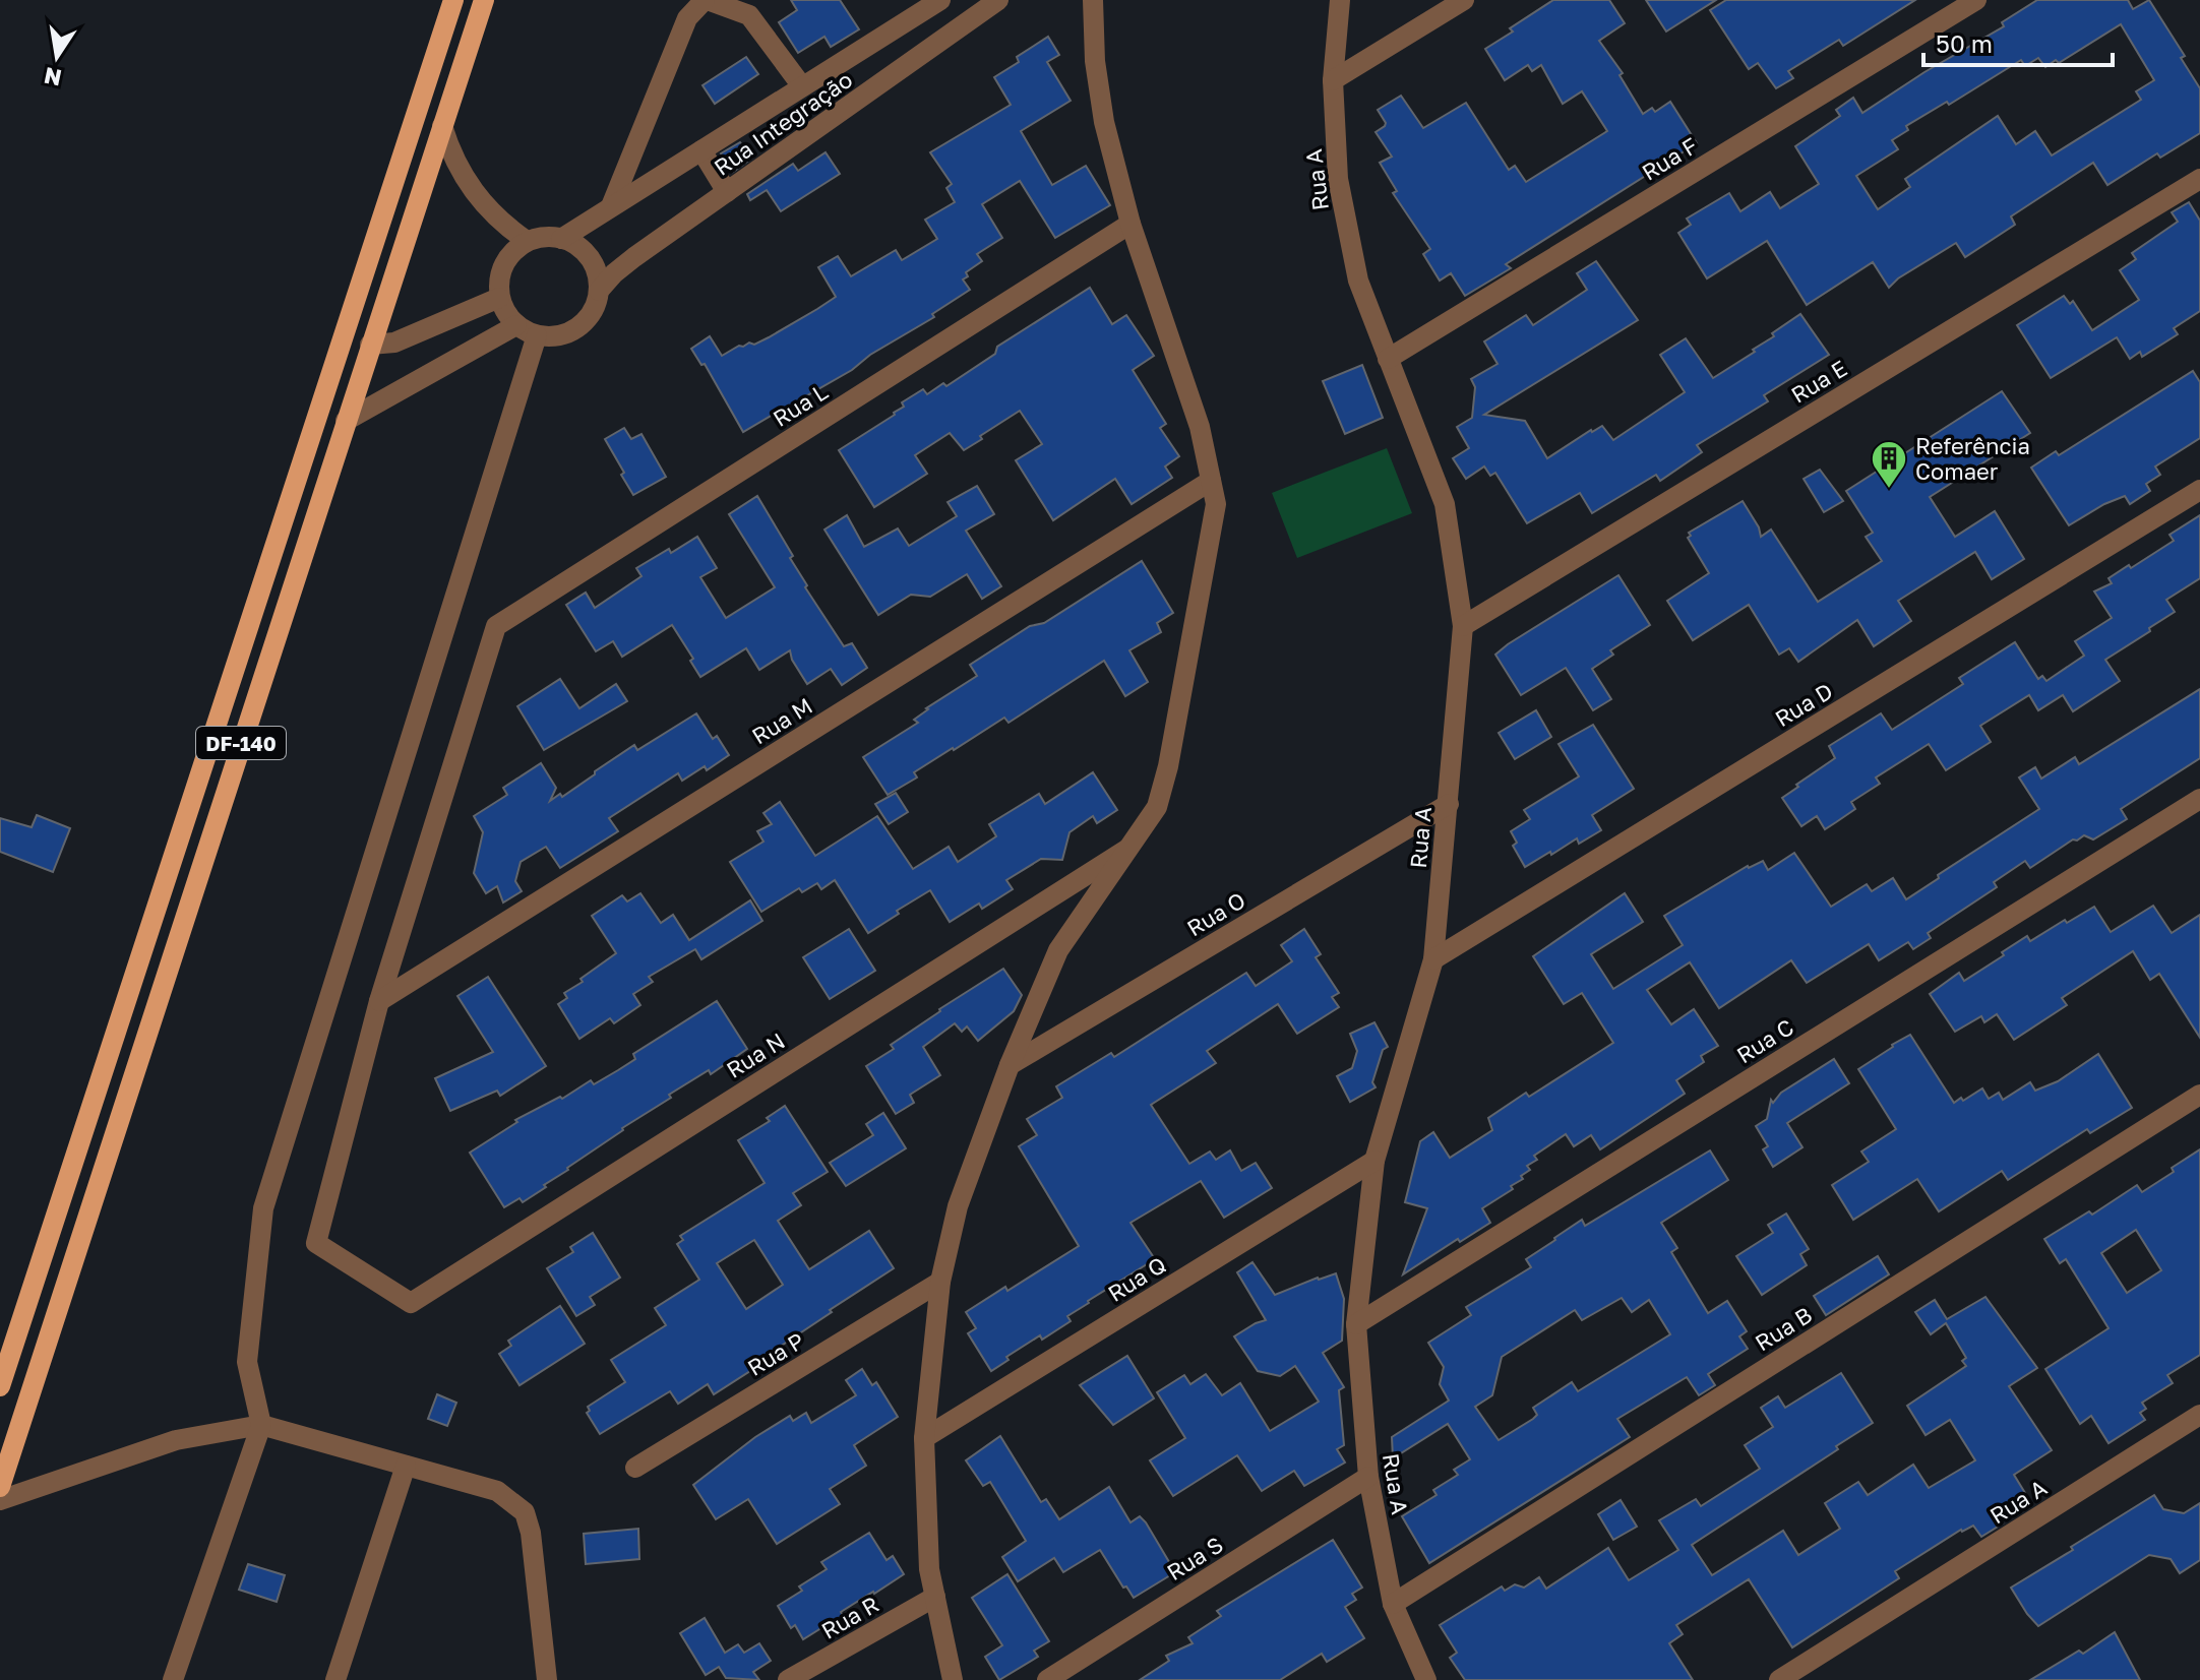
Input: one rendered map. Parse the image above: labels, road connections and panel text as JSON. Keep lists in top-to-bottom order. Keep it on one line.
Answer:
{"streets":{"main road":["DF-140"],"street":["Rua Integração","Rua F","Rua A","Rua E","Rua L","Rua D","Rua M","Rua O","Rua C","Rua N","Rua Q","Rua B","Rua P","Rua S","Rua R"]},"crossings":[["Rua F","Rua A"],["Rua A","Rua E"],["Rua A","Rua D"],["Rua A","Rua O"],["Rua A","Rua C"],["Rua A","Rua Q"],["Rua A","Rua B"],["Rua A","Rua S"],["Rua L","Rua M"],["Rua L","Rua N"],["Rua M","Rua N"]],"places":{"building":["Referência Comaer"]},"scale_bar":"50 m","north":"bottom"}
